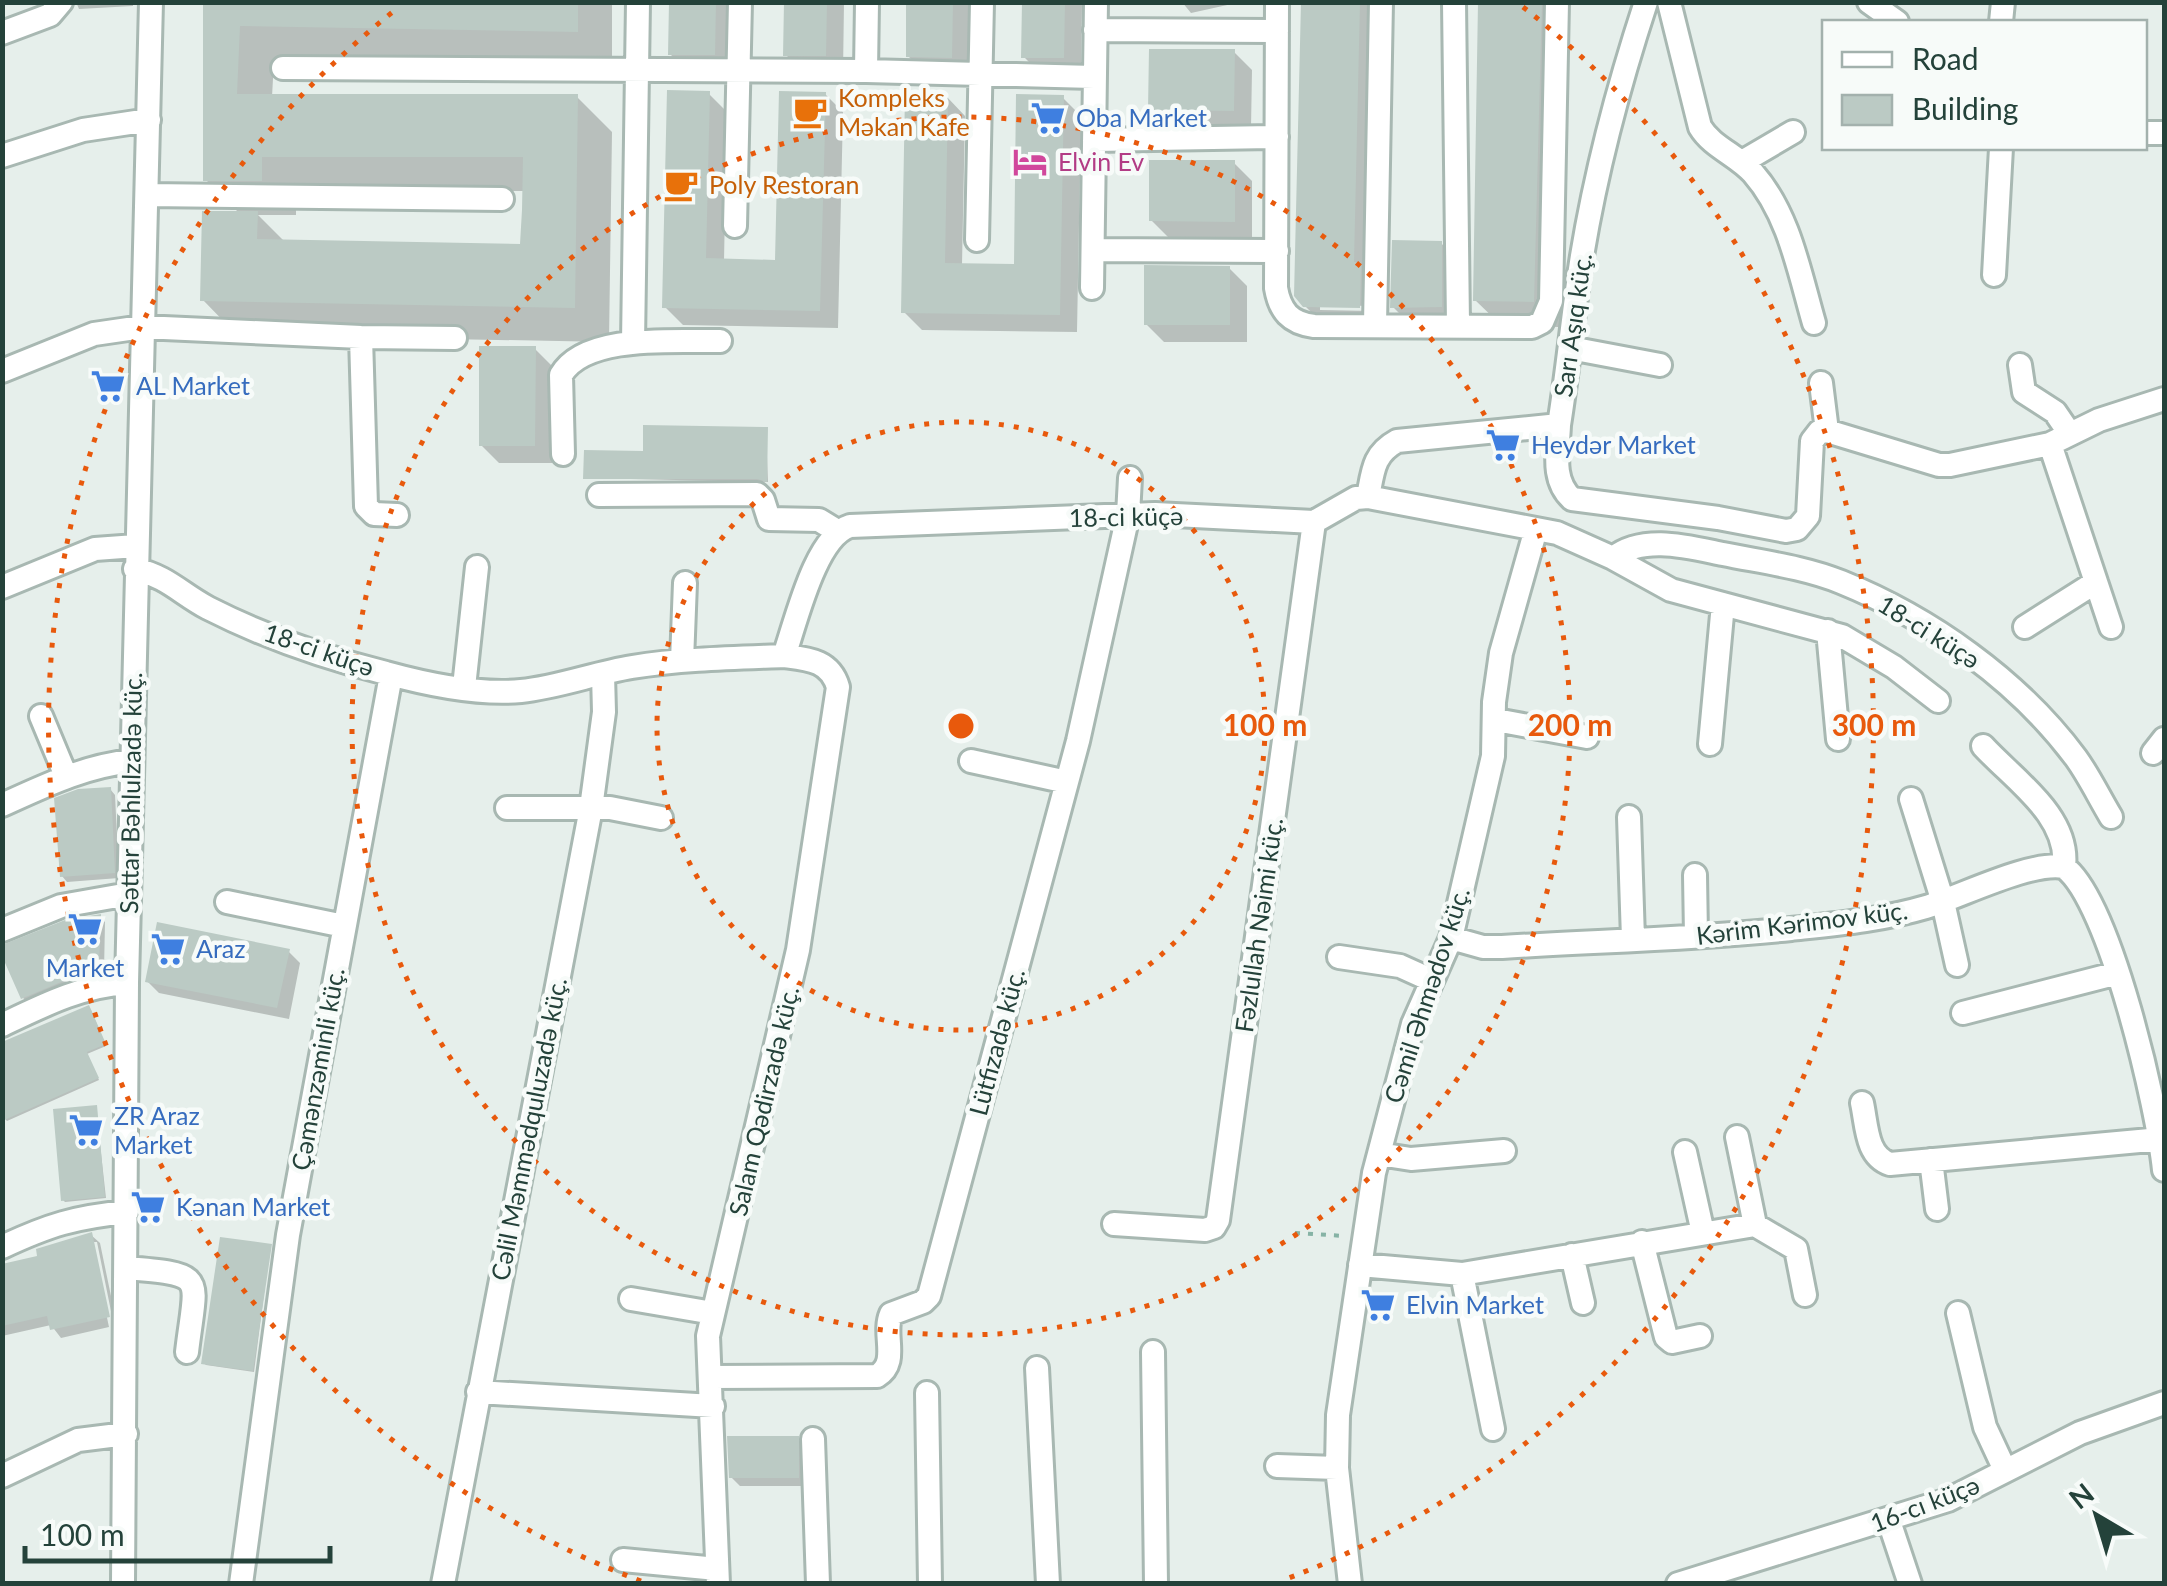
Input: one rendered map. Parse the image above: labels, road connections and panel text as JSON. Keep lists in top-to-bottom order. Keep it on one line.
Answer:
{"streets":{"street":["Sarı Aşıq küç.","18-ci küçə","Səttar Bəhlulzadə küç.","Kərim Kərimov küç.","Fəzlullah Nəimi küç.","Cəmil Əhmədov küç.","Lütfizadə küç.","Çəmənzəminli küç.","Salam Qədirzadə küç.","Cəlil Məmmədquluzadə küç.","16-cı küçə"]},"crossings":[["18-ci küçə","Səttar Bəhlulzadə küç."],["18-ci küçə","Fəzlullah Nəimi küç."],["18-ci küçə","Lütfizadə küç."],["18-ci küçə","Çəmənzəminli küç."],["18-ci küçə","Salam Qədirzadə küç."],["18-ci küçə","Cəlil Məmmədquluzadə küç."],["Kərim Kərimov küç.","Cəmil Əhmədov küç."],["Lütfizadə küç.","Salam Qədirzadə küç."]],"places":{"cafe":["Kompleks Məkan Kafe","Poly Restoran"],"supermarket":["Oba Market","AL Market","Heydər Market","Market","Araz","ZR Araz Market","Kənan Market","Elvin Market"],"hotel":["Elvin Ev"]},"legend":["Road","Building"],"scale_bar":"100 m","north":"top left","rings":["100 m","200 m","300 m"]}
